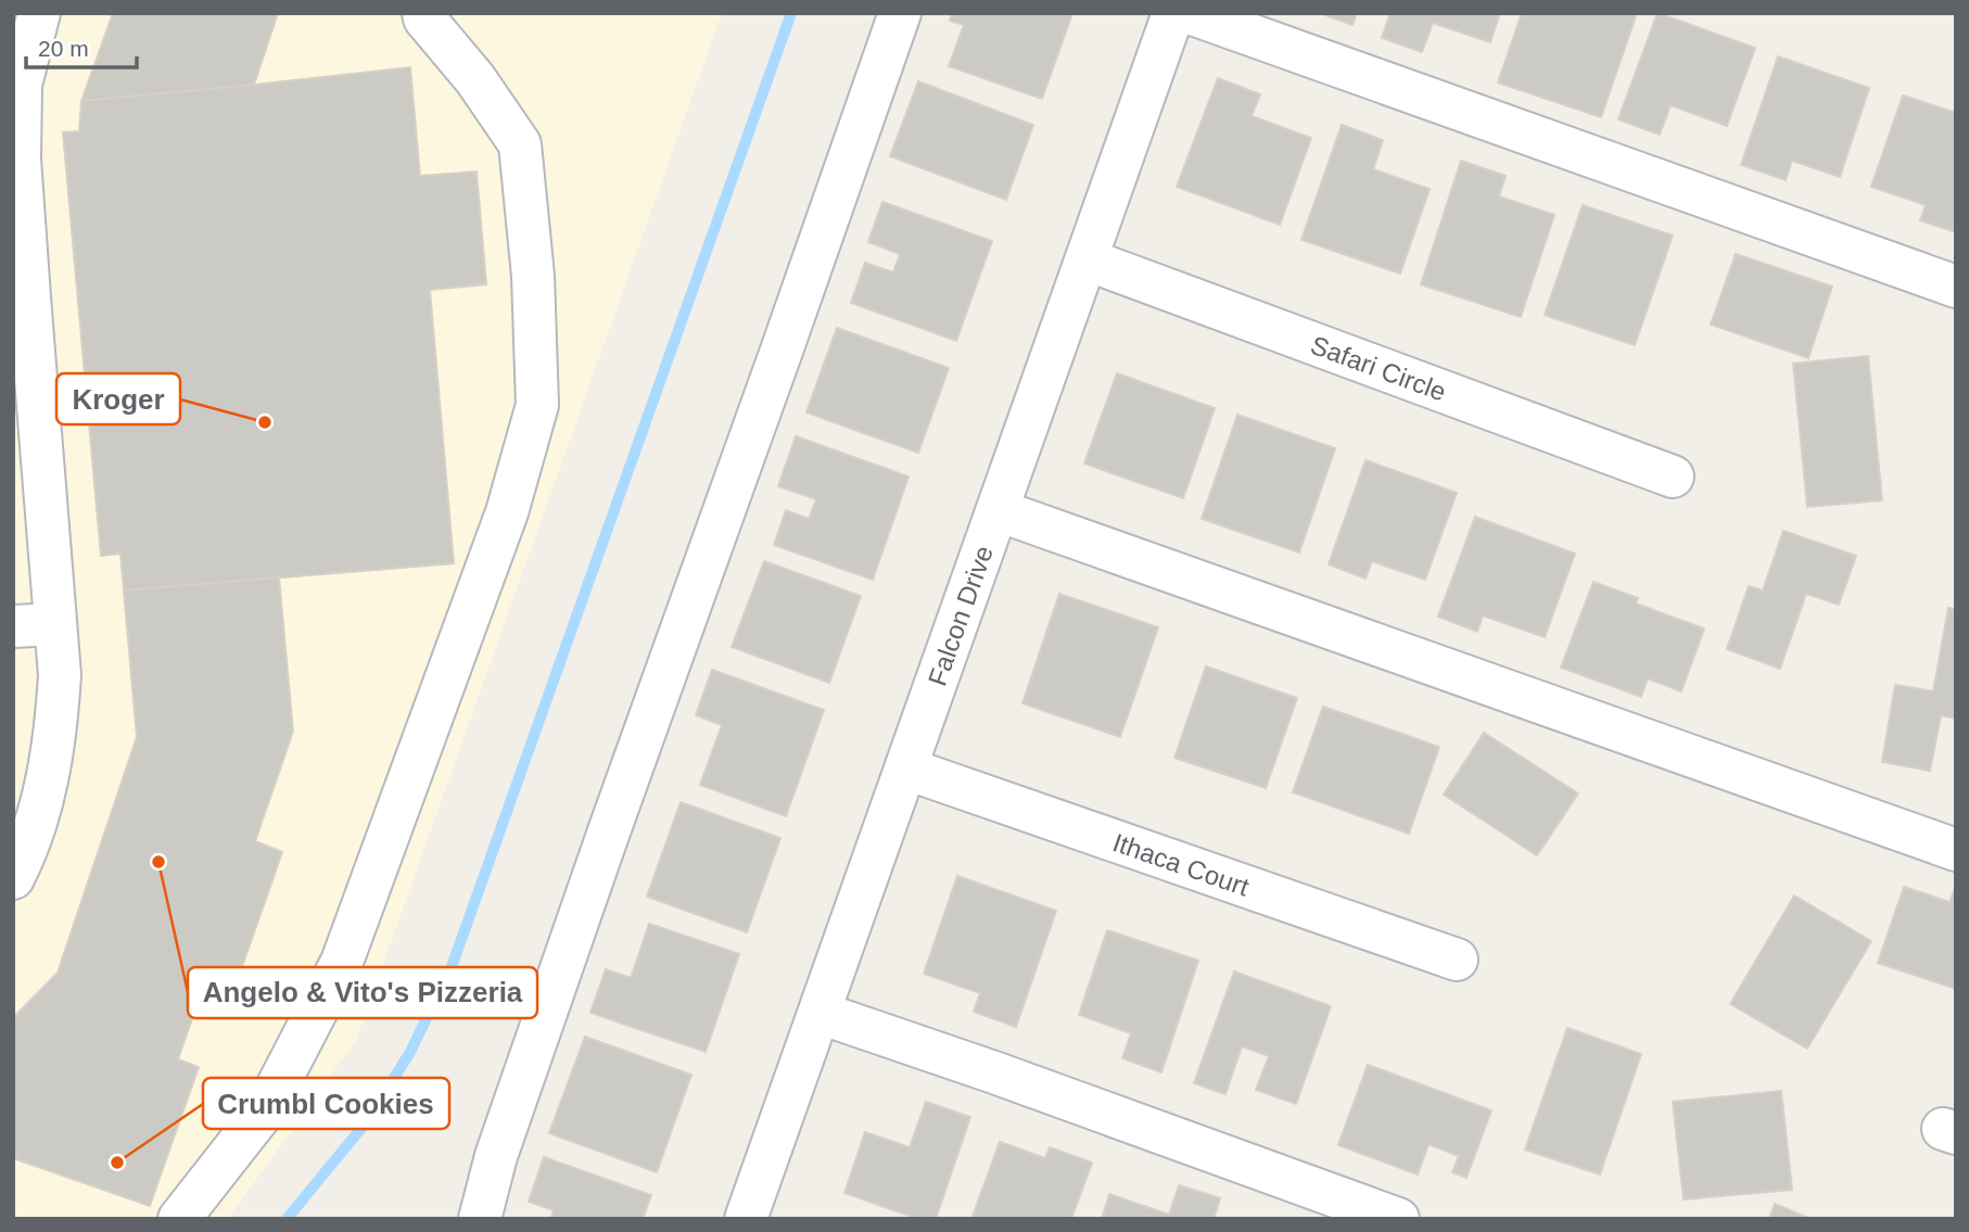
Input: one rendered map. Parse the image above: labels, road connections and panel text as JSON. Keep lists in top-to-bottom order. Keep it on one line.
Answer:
{"streets":{"street":["Safari Circle","Falcon Drive","Ithaca Court"]},"crossings":[["Safari Circle","Falcon Drive"],["Falcon Drive","Ithaca Court"]],"places":["Kroger","Angelo & Vito's Pizzeria","Crumbl Cookies"],"scale_bar":"20 m"}
